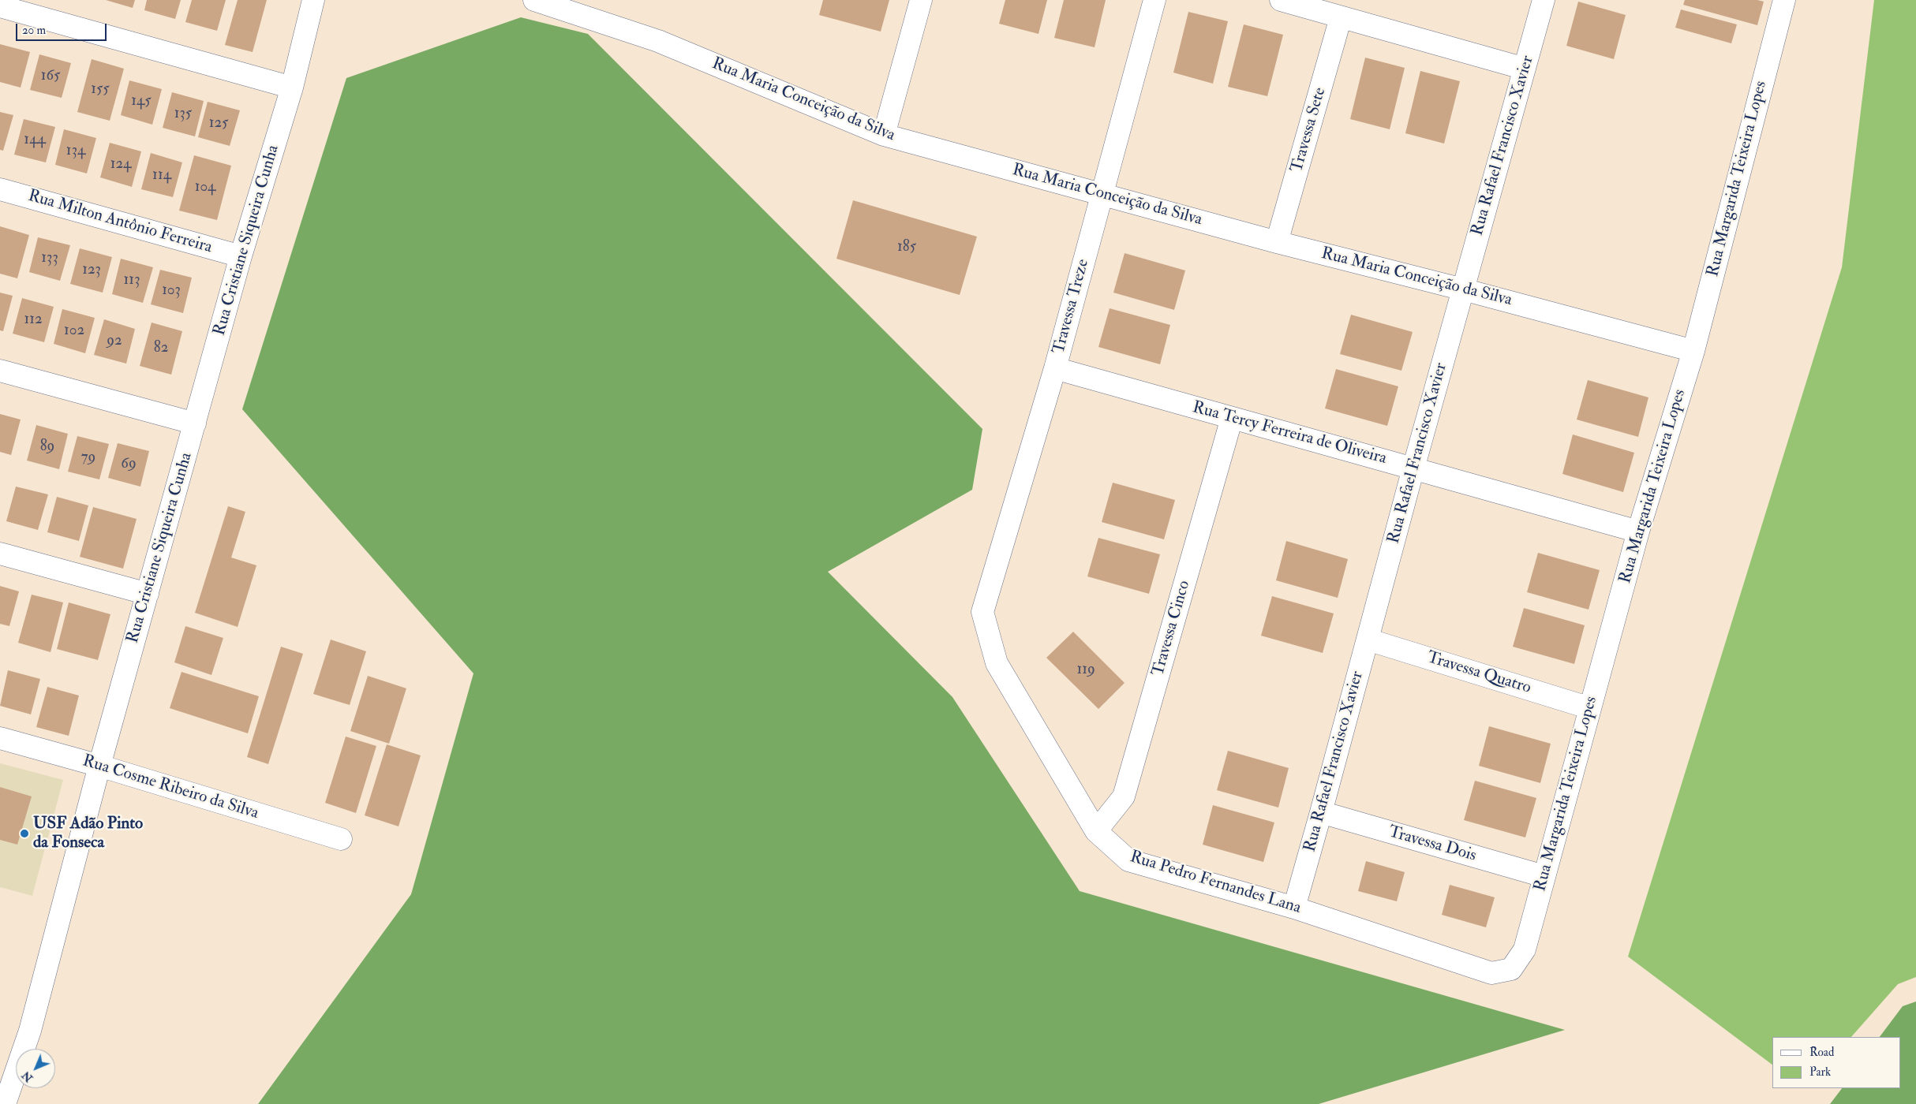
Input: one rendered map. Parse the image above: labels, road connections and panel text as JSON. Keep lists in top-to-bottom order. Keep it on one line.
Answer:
{"streets":{"street":["Rua Maria Conceição da Silva","Travessa Sete","Rua Rafael Francisco Xavier","Rua Margarida Teixeira Lopes","Rua Milton Antônio Ferreira","Rua Cristiane Siqueira Cunha","Travessa Treze","Rua Tercy Ferreira de Oliveira","Travessa Cinco","Travessa Quatro","Rua Cosme Ribeiro da Silva","Travessa Dois","Rua Pedro Fernandes Lana"]},"crossings":[["Rua Maria Conceição da Silva","Travessa Sete"],["Rua Maria Conceição da Silva","Rua Rafael Francisco Xavier"],["Rua Maria Conceição da Silva","Rua Margarida Teixeira Lopes"],["Rua Maria Conceição da Silva","Travessa Treze"],["Rua Rafael Francisco Xavier","Rua Tercy Ferreira de Oliveira"],["Rua Rafael Francisco Xavier","Travessa Quatro"],["Rua Rafael Francisco Xavier","Travessa Dois"],["Rua Rafael Francisco Xavier","Rua Pedro Fernandes Lana"],["Rua Margarida Teixeira Lopes","Rua Tercy Ferreira de Oliveira"],["Rua Margarida Teixeira Lopes","Travessa Quatro"],["Rua Margarida Teixeira Lopes","Travessa Dois"],["Rua Margarida Teixeira Lopes","Rua Pedro Fernandes Lana"],["Rua Milton Antônio Ferreira","Rua Cristiane Siqueira Cunha"],["Rua Cristiane Siqueira Cunha","Rua Cosme Ribeiro da Silva"],["Travessa Treze","Rua Tercy Ferreira de Oliveira"],["Travessa Treze","Rua Pedro Fernandes Lana"],["Rua Tercy Ferreira de Oliveira","Travessa Cinco"],["Travessa Cinco","Rua Pedro Fernandes Lana"]],"places":["USF Adão Pinto da Fonseca"],"house_numbers":["165","155","145","135","125","144","134","124","114","104","185","133","123","113","103","112","102","92","82","89","79","69","119"],"legend":["Road","Park"],"scale_bar":"20 m","north":"bottom left"}
